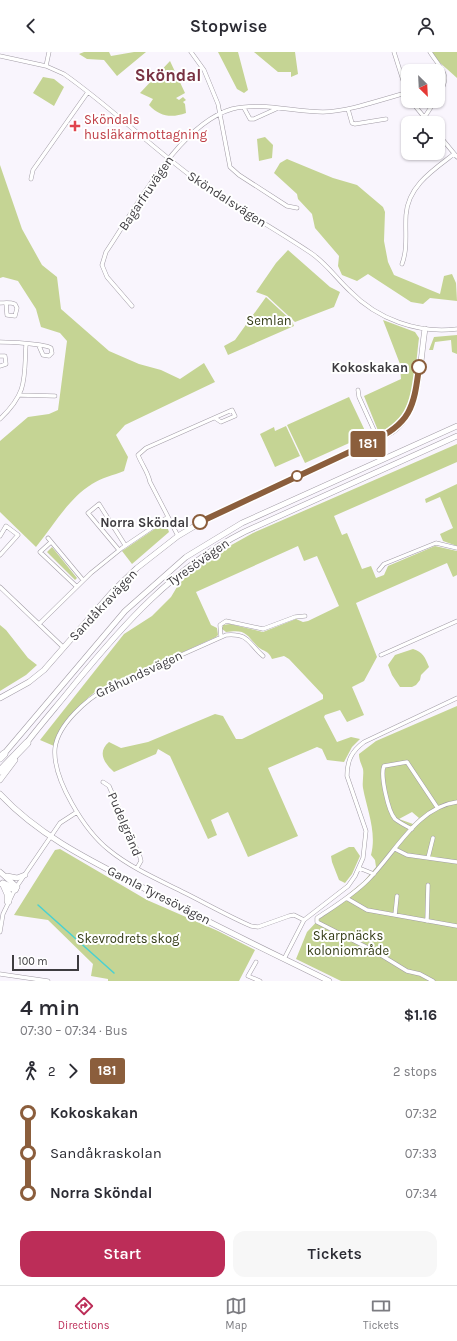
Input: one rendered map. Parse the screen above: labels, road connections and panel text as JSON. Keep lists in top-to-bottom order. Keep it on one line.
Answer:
{"streets":{"highway":["Tyresövägen"],"main road":["Sandåkravägen","Gamla Tyresövägen"],"street":["Bagarfruvägen","Sköndalsvägen","Gråhundsvägen","Pudelgränd"]},"crossings":[["Bagarfruvägen","Sköndalsvägen"],["Sköndalsvägen","Sandåkravägen"],["Gråhundsvägen","Pudelgränd"]],"districts":["Sköndal"],"parks":["Semlan","Skarpnäcks koloniområde","Skevrodrets skog"],"places":{"health":["Sköndals husläkarmottagning"],"other":["Kokoskakan","Norra Sköndal"]},"lines":["bus line 181"],"scale_bar":"100 m","north":"bottom right","page":{"header":"Stopwise","on_map":"181","scale":"100 m","heading":["4 min","07:30 – 07:34 · Bus","$1.16"],"legs":["2","181","2 stops"],"list":[{"name":"Kokoskakan","value":"07:32"},{"name":"Sandåkraskolan","value":"07:33"},{"name":"Norra Sköndal","value":"07:34"}],"buttons":["Start","Tickets"],"tabs":["Directions","Map","Tickets"]}}
